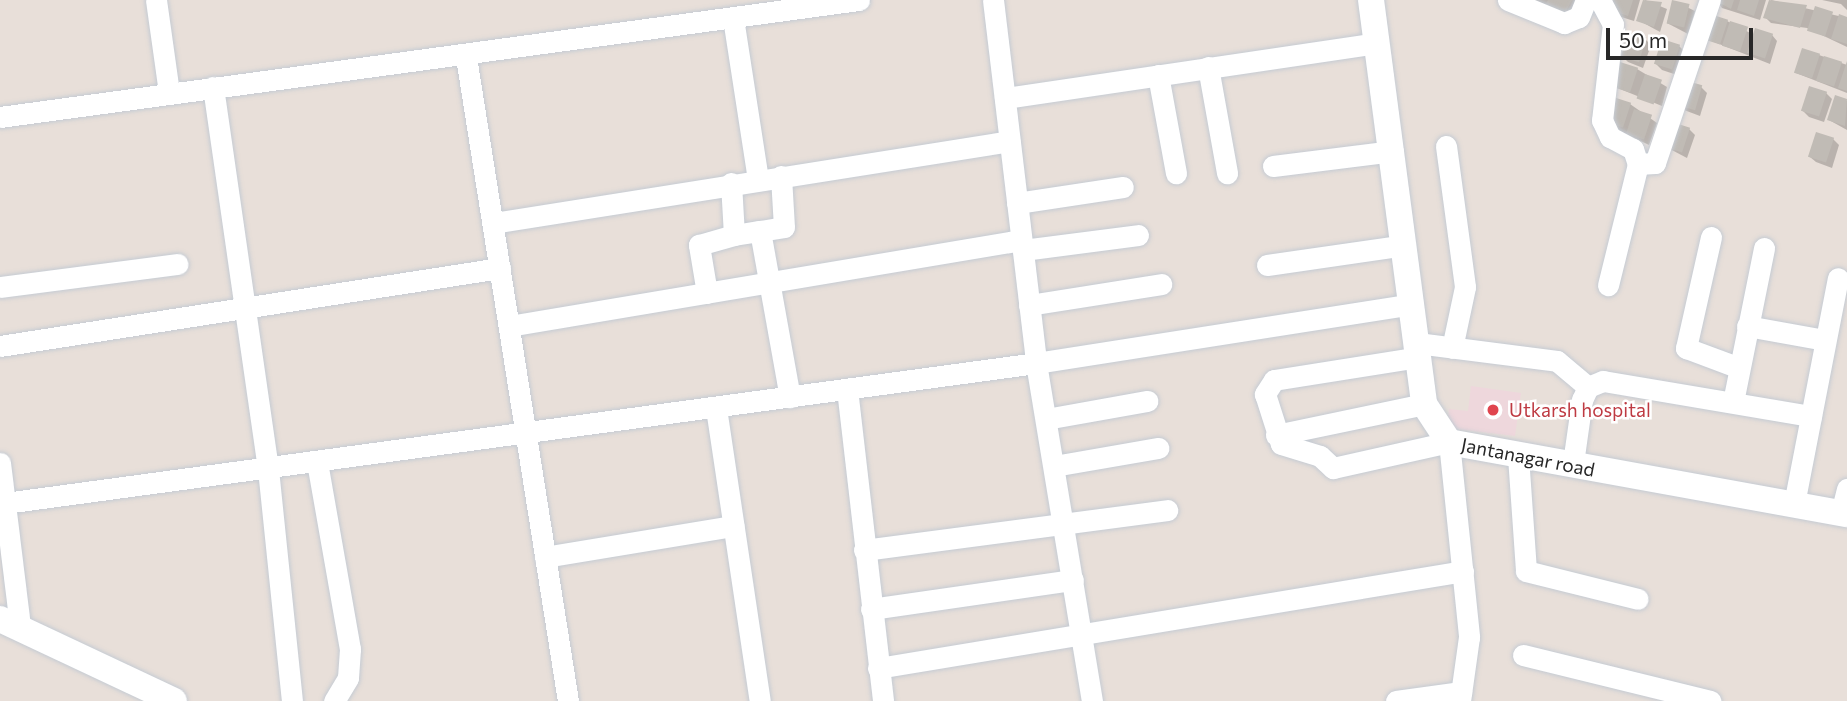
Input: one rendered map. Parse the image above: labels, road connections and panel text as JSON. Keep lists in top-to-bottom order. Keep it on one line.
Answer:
{"streets":{"street":["Jantanagar road"]},"places":["Utkarsh hospital"],"scale_bar":"50 m"}
